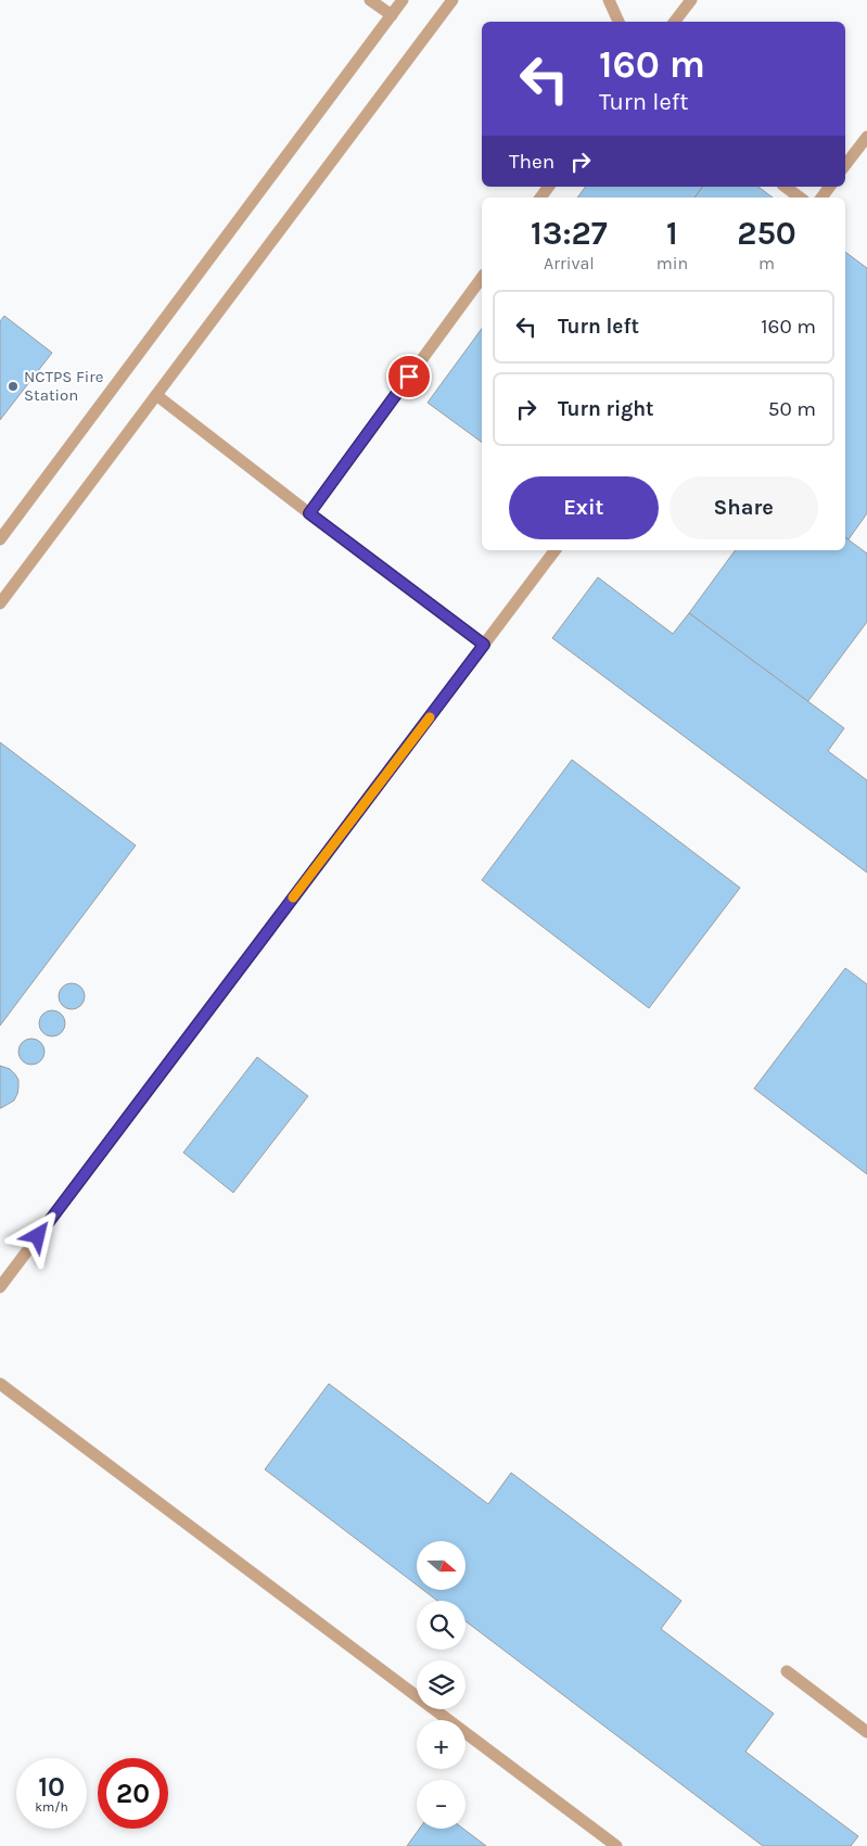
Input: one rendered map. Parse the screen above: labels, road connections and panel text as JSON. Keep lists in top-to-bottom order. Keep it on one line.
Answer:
{"places":["NCTPS Fire Station"],"north":"right","page":{"turn":["160 m","Turn left"],"then":"Then","eta":["13:27","Arrival","1","min","250","m"],"list":[{"name":"Turn left","value":"160 m"},{"name":"Turn right","value":"50 m"}],"buttons":["Exit","Share"],"map_buttons":["+","−"],"speed":"10 km/h","limit":"20"}}
